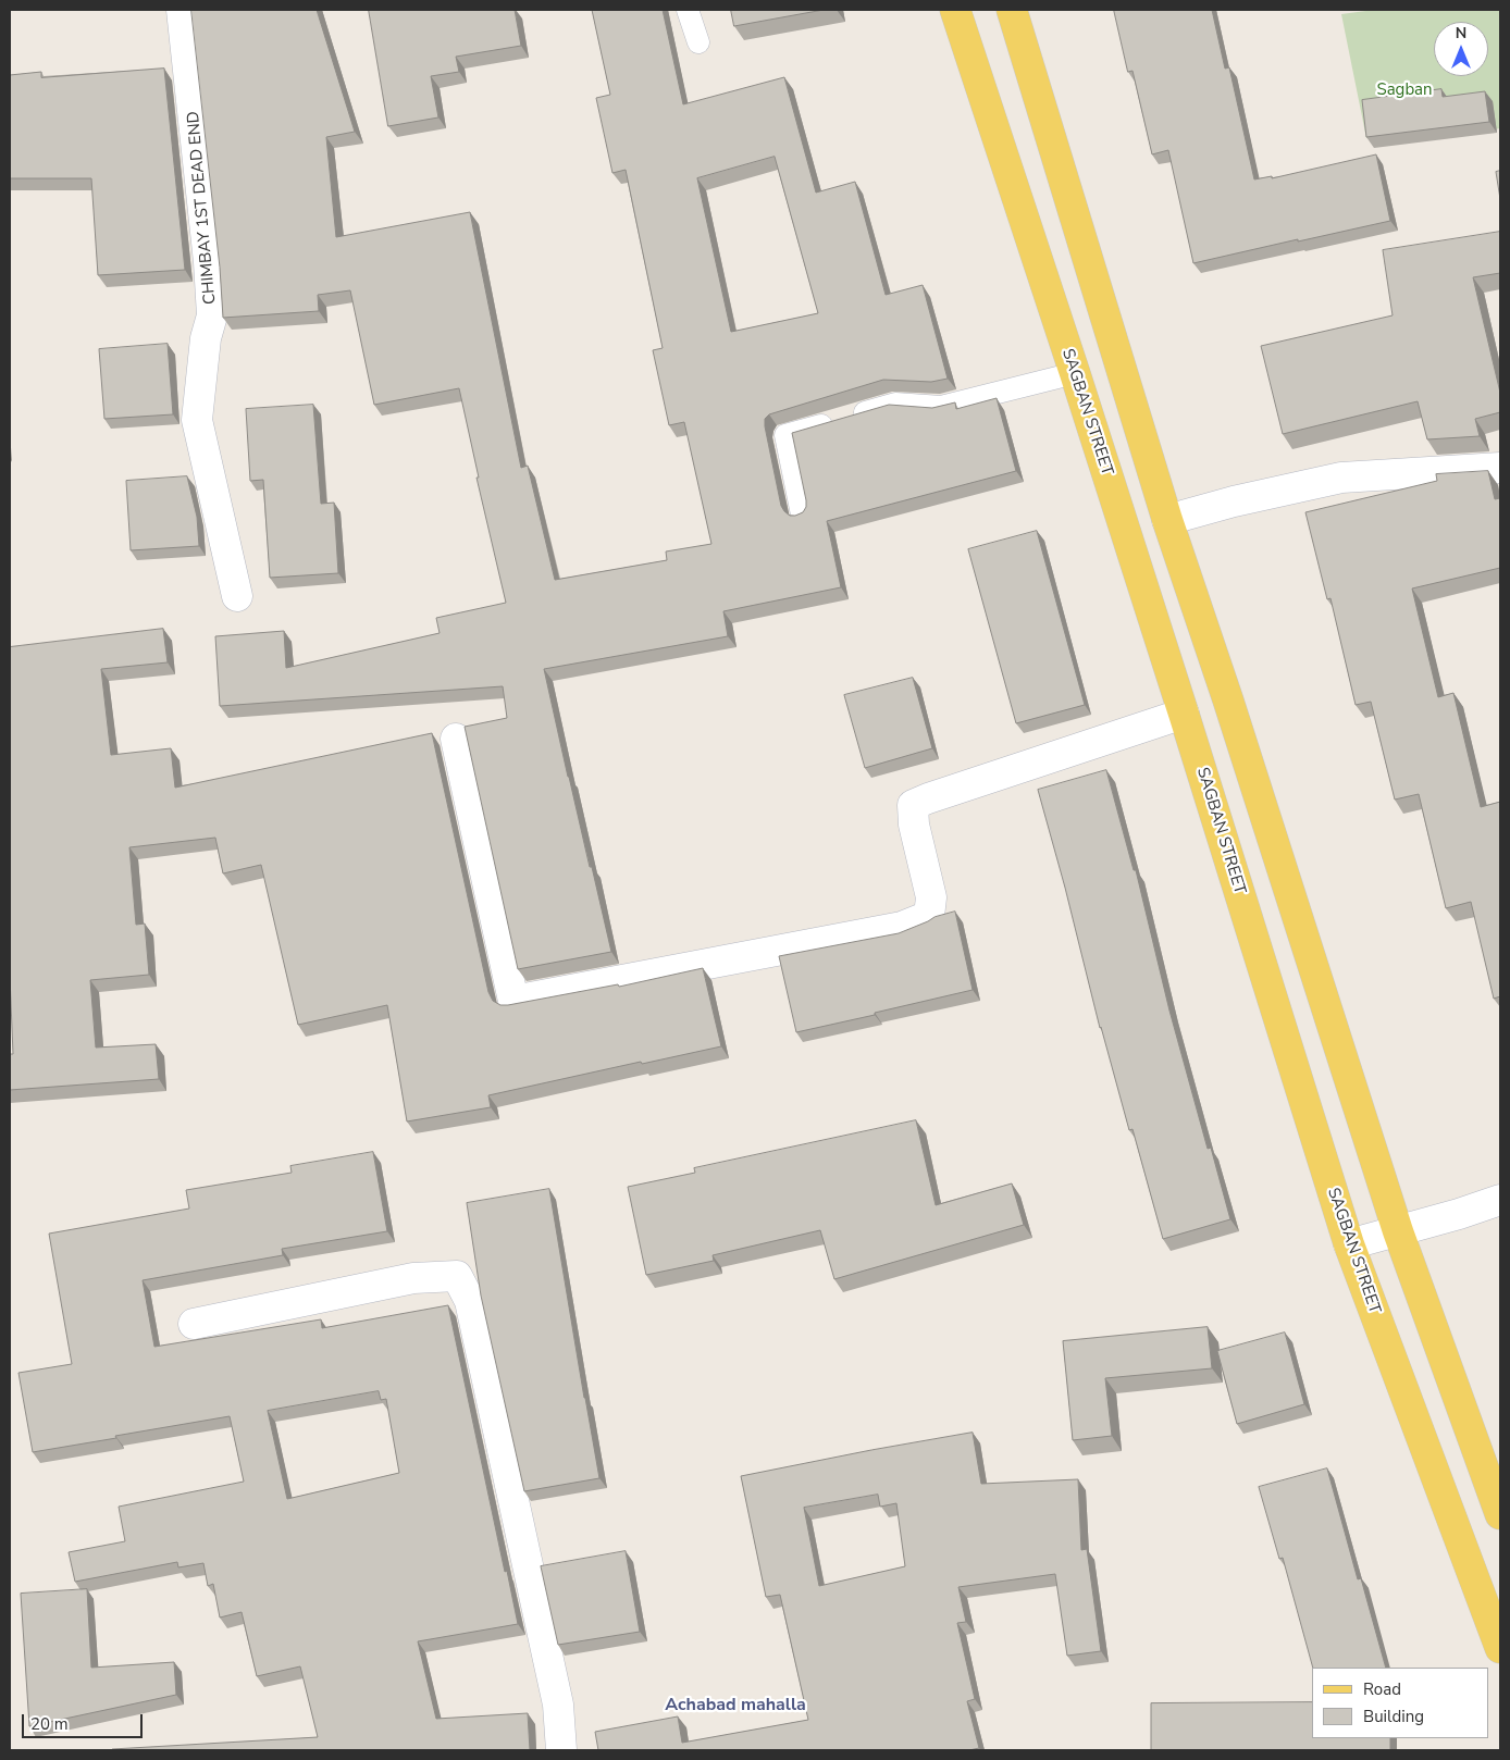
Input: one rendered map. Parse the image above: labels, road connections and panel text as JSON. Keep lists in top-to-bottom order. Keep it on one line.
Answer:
{"streets":{"main road":["SAGBAN STREET"],"street":["CHIMBAY 1ST DEAD END"]},"districts":["Achabad mahalla"],"parks":["Sagban"],"legend":["Road","Building"],"scale_bar":"20 m","north":"top"}
